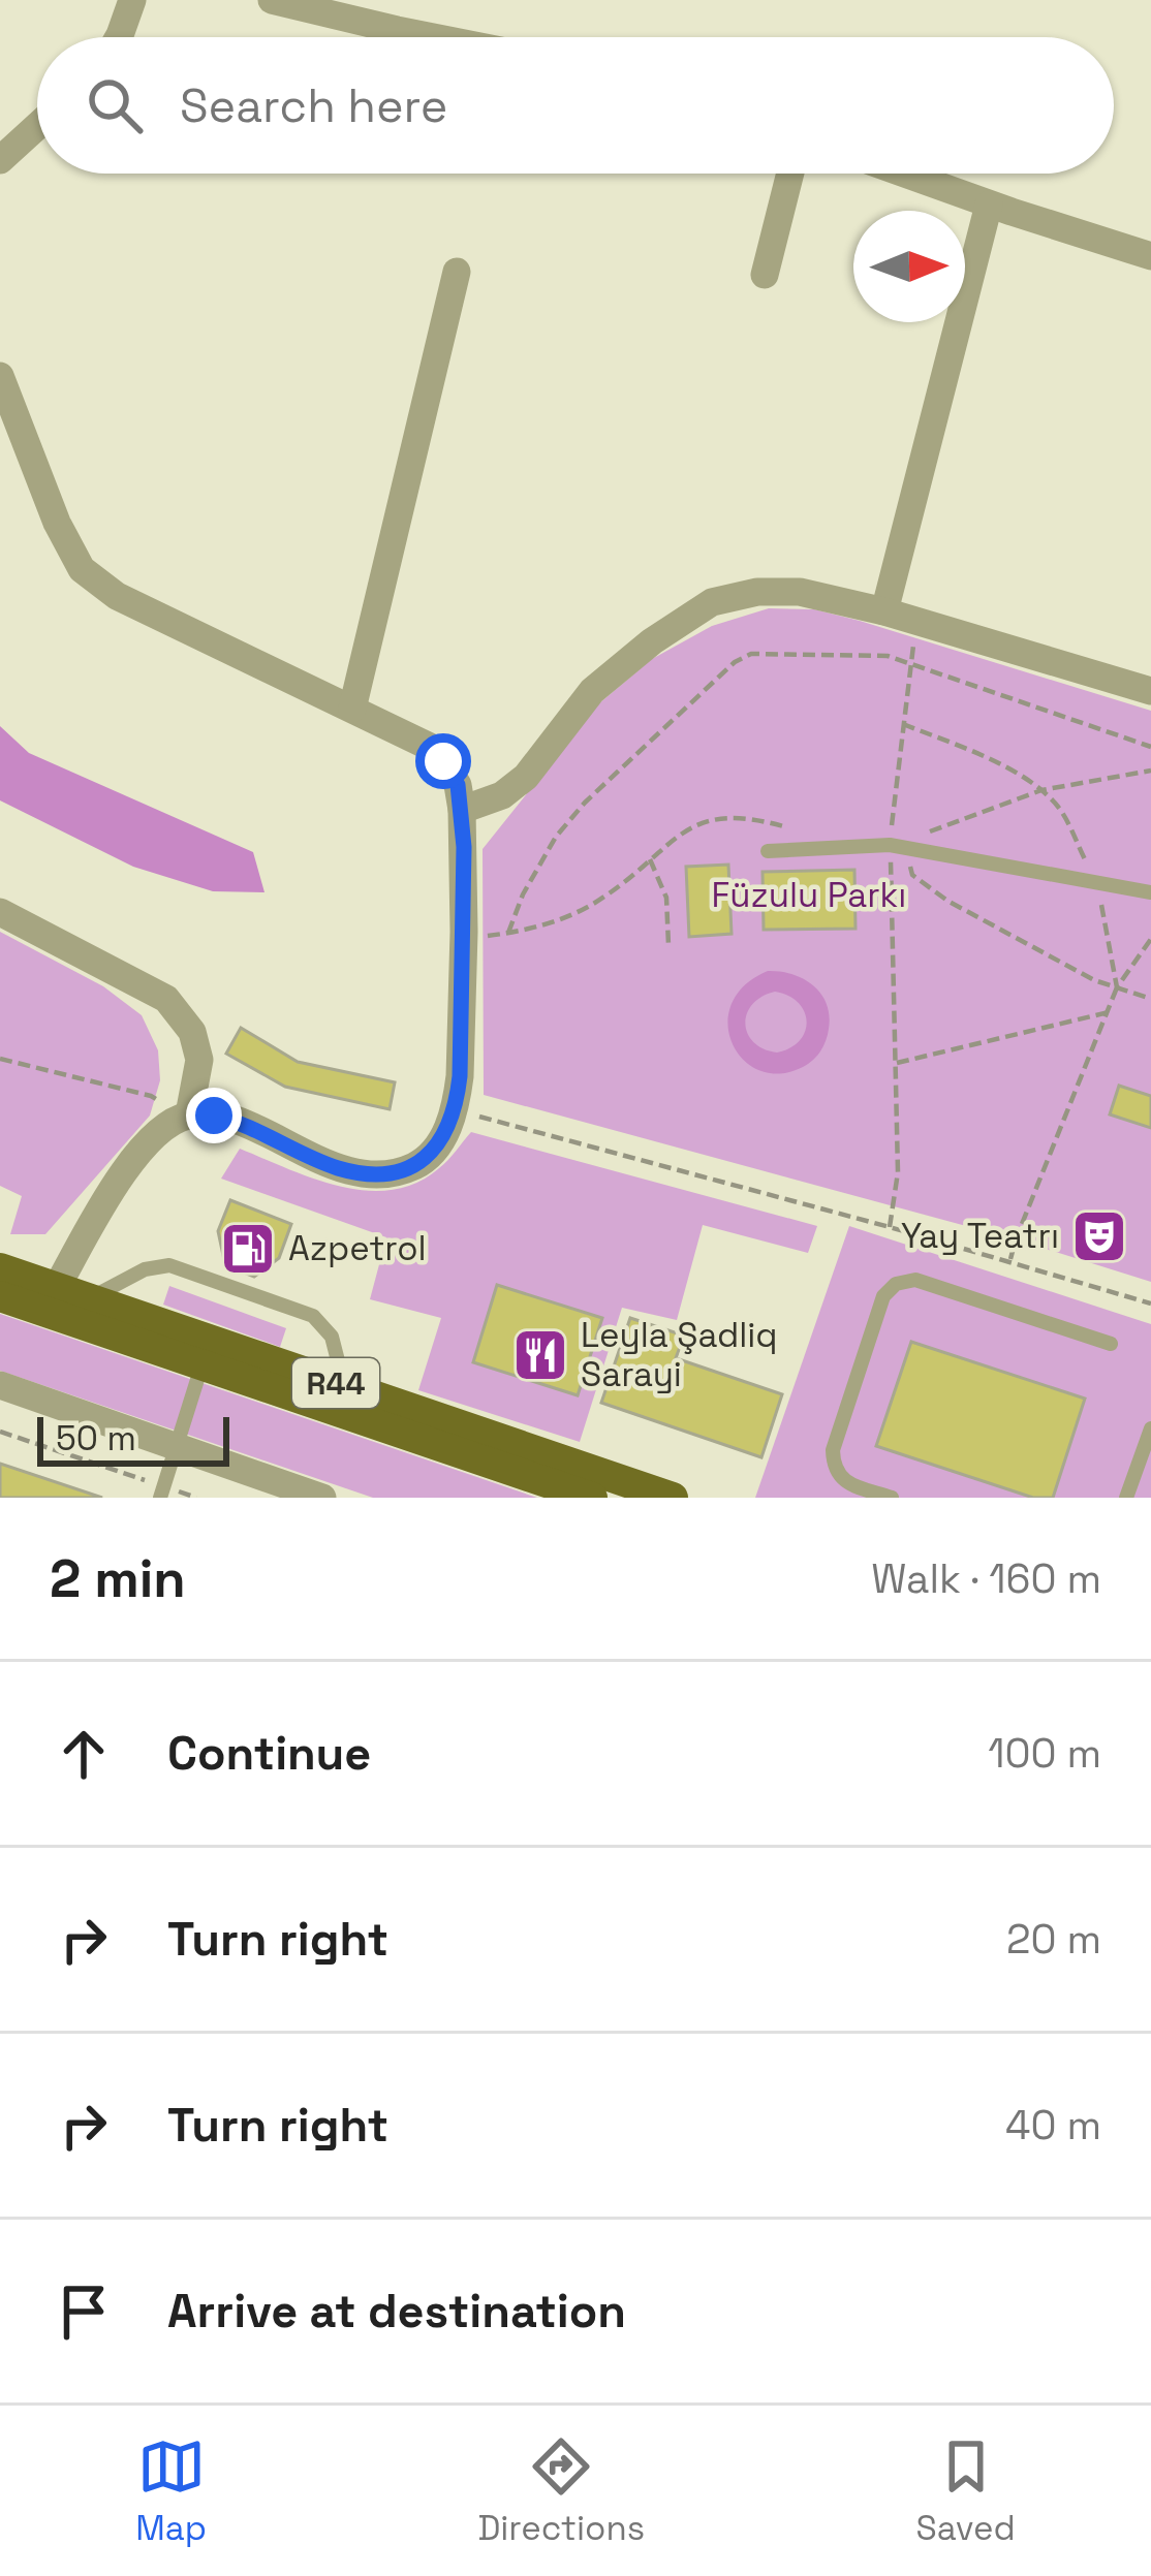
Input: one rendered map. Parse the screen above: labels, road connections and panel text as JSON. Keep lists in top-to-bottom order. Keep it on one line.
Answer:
{"streets":{"main road":["R44"]},"parks":["Füzulu Parkı"],"places":{"theatre":["Yay Teatrı"],"fuel station":["Azpetrol"],"restaurant":["Leyla Şadliq Sarayi"]},"scale_bar":"50 m","north":"right","page":{"search":"Search here","scale":"50 m","heading":["2 min","Walk · 160 m"],"list":[["Continue","100 m"],["Turn right","20 m"],["Turn right","40 m"],"Arrive at destination"],"nav":["Map","Directions","Saved"]}}
